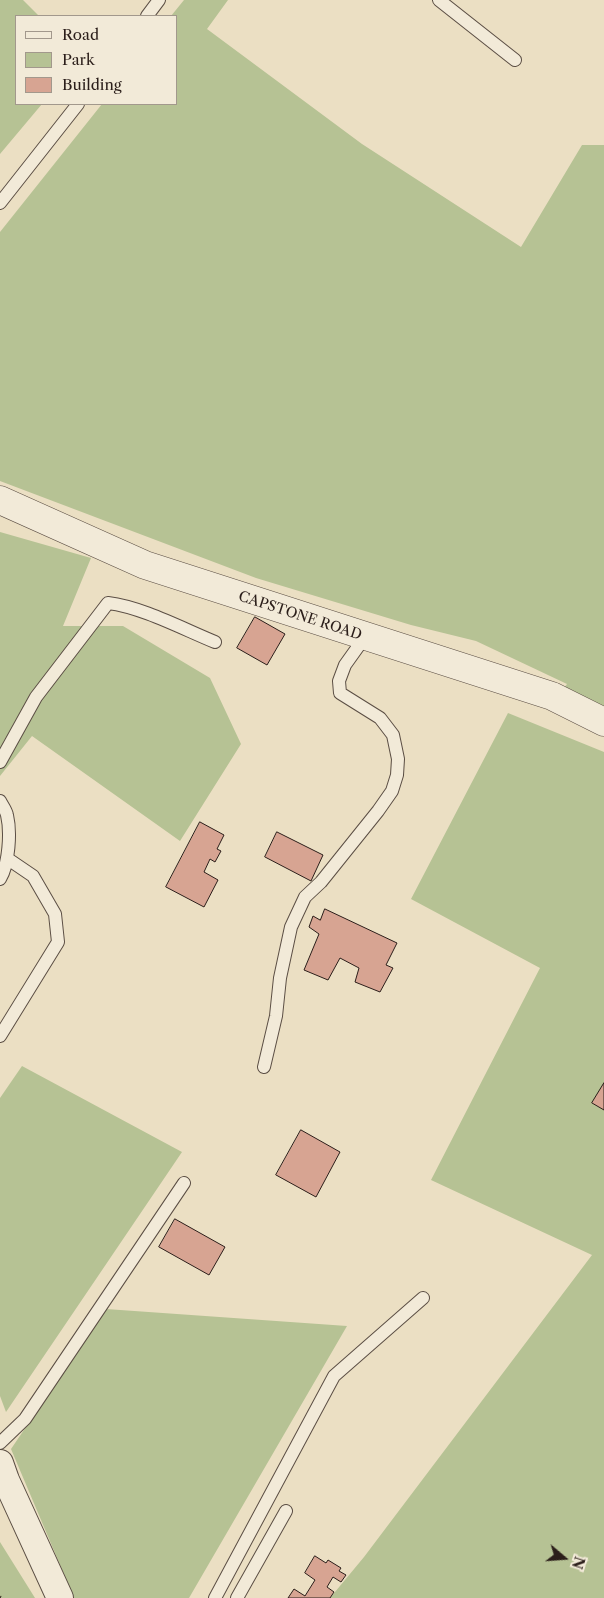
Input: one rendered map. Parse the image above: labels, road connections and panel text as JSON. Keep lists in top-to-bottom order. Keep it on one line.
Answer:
{"streets":{"street":["CAPSTONE ROAD"]},"legend":["Road","Park","Building"],"north":"right"}
